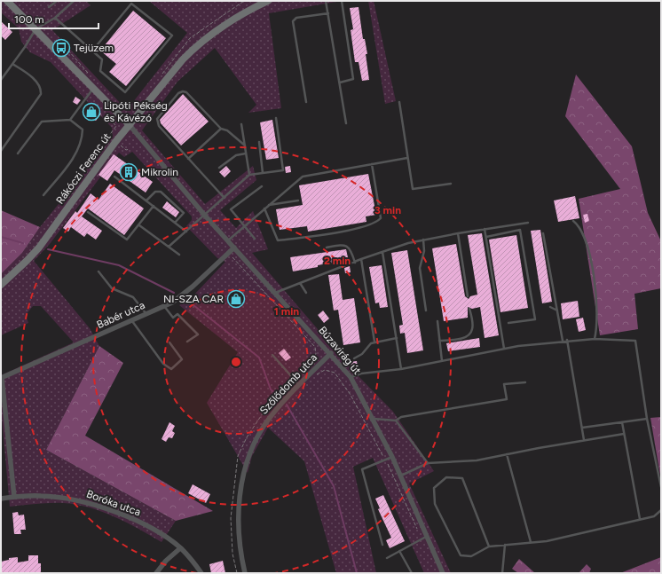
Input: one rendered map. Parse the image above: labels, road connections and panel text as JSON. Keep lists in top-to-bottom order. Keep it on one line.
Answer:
{"streets":{"main road":["Rákóczi Ferenc út"],"street":["Babér utca","Búzavirág út","Szőlődomb utca","Boróka utca"]},"crossings":[["Rákóczi Ferenc út","Búzavirág út"],["Babér utca","Búzavirág út"],["Búzavirág út","Szőlődomb utca"]],"places":{"bus stop":["Tejüzem"],"shop":["Lipóti Pékség és Kávézó","NI-SZA CAR"],"building":["Mikrolin"]},"scale_bar":"100 m","rings":["3 min","2 min","1 min"]}
